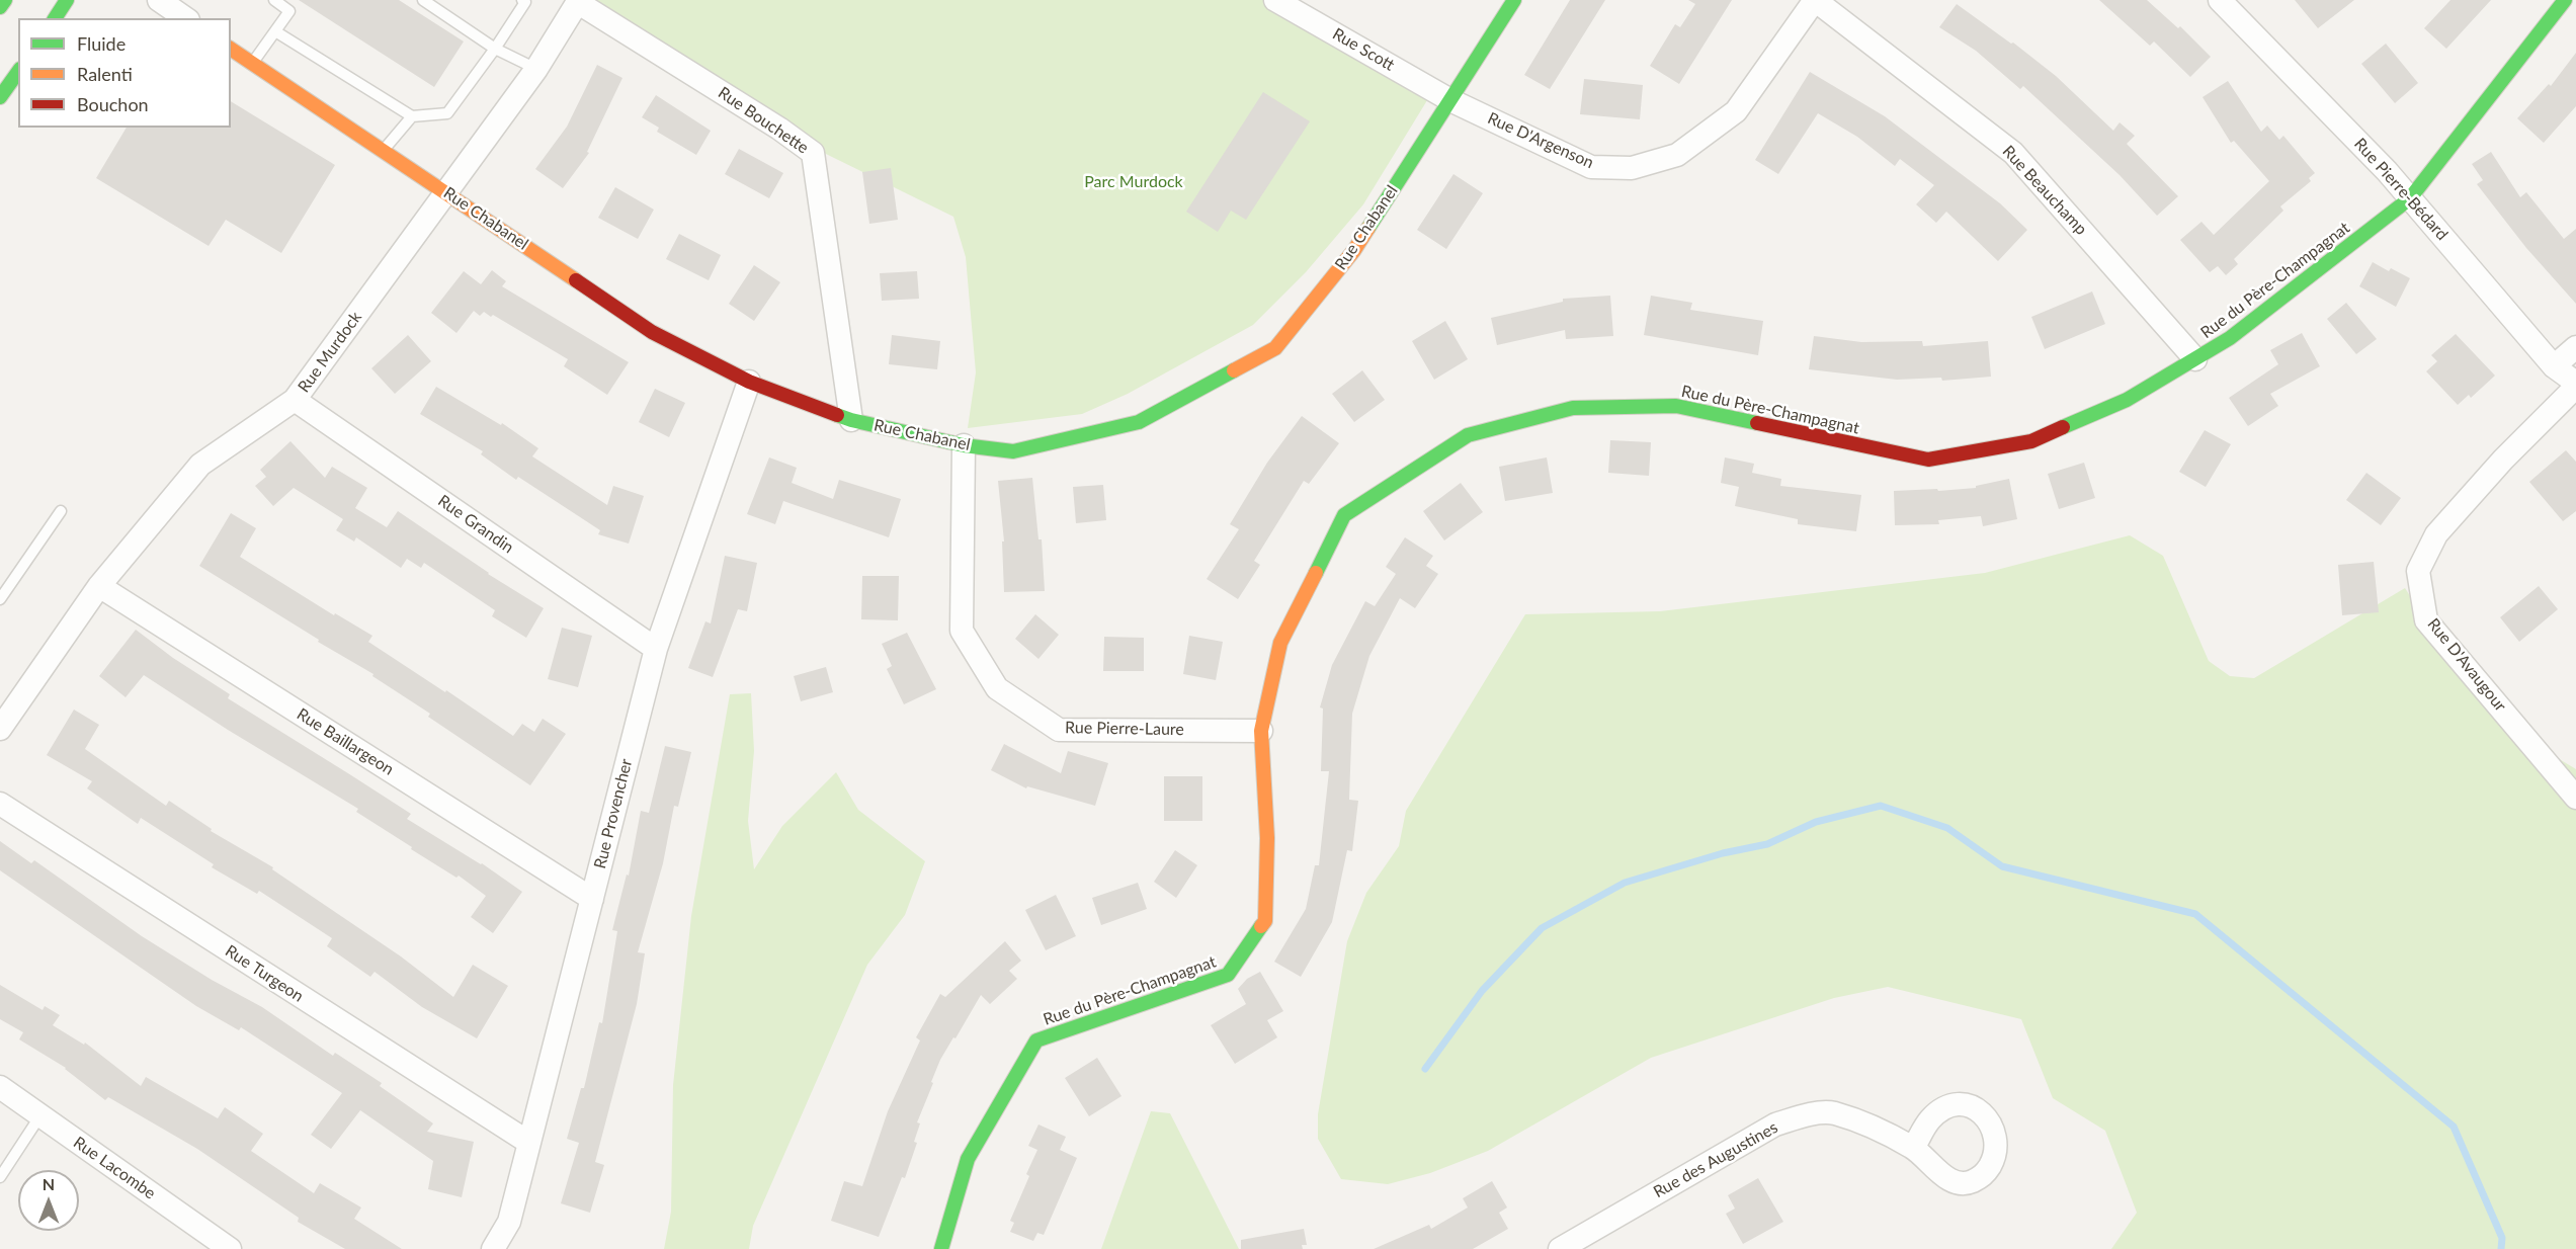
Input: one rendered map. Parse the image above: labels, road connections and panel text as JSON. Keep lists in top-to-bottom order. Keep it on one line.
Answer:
{"streets":{"street":["Rue Scott","Rue Bouchette","Rue D'Argenson","Rue Pierre-Bédard","Rue Beauchamp","Rue Chabanel","Rue du Père-Champagnat","Rue Murdock","Rue Grandin","Rue D'Avaugour","Rue Pierre-Laure","Rue Baillargeon","Rue Provencher","Rue Turgeon","Rue des Augustines","Rue Lacombe"]},"crossings":[["Rue Scott","Rue D'Argenson"],["Rue Scott","Rue Chabanel"],["Rue Bouchette","Rue Chabanel"],["Rue Bouchette","Rue Murdock"],["Rue D'Argenson","Rue Beauchamp"],["Rue D'Argenson","Rue Chabanel"],["Rue Pierre-Bédard","Rue du Père-Champagnat"],["Rue Beauchamp","Rue du Père-Champagnat"],["Rue Chabanel","Rue Murdock"],["Rue Chabanel","Rue Pierre-Laure"],["Rue Chabanel","Rue Provencher"],["Rue du Père-Champagnat","Rue Pierre-Laure"],["Rue Murdock","Rue Grandin"],["Rue Murdock","Rue Baillargeon"],["Rue Grandin","Rue Provencher"],["Rue Baillargeon","Rue Provencher"],["Rue Provencher","Rue Turgeon"]],"parks":["Parc Murdock"],"legend":["Fluide","Ralenti","Bouchon"],"north":"top"}
